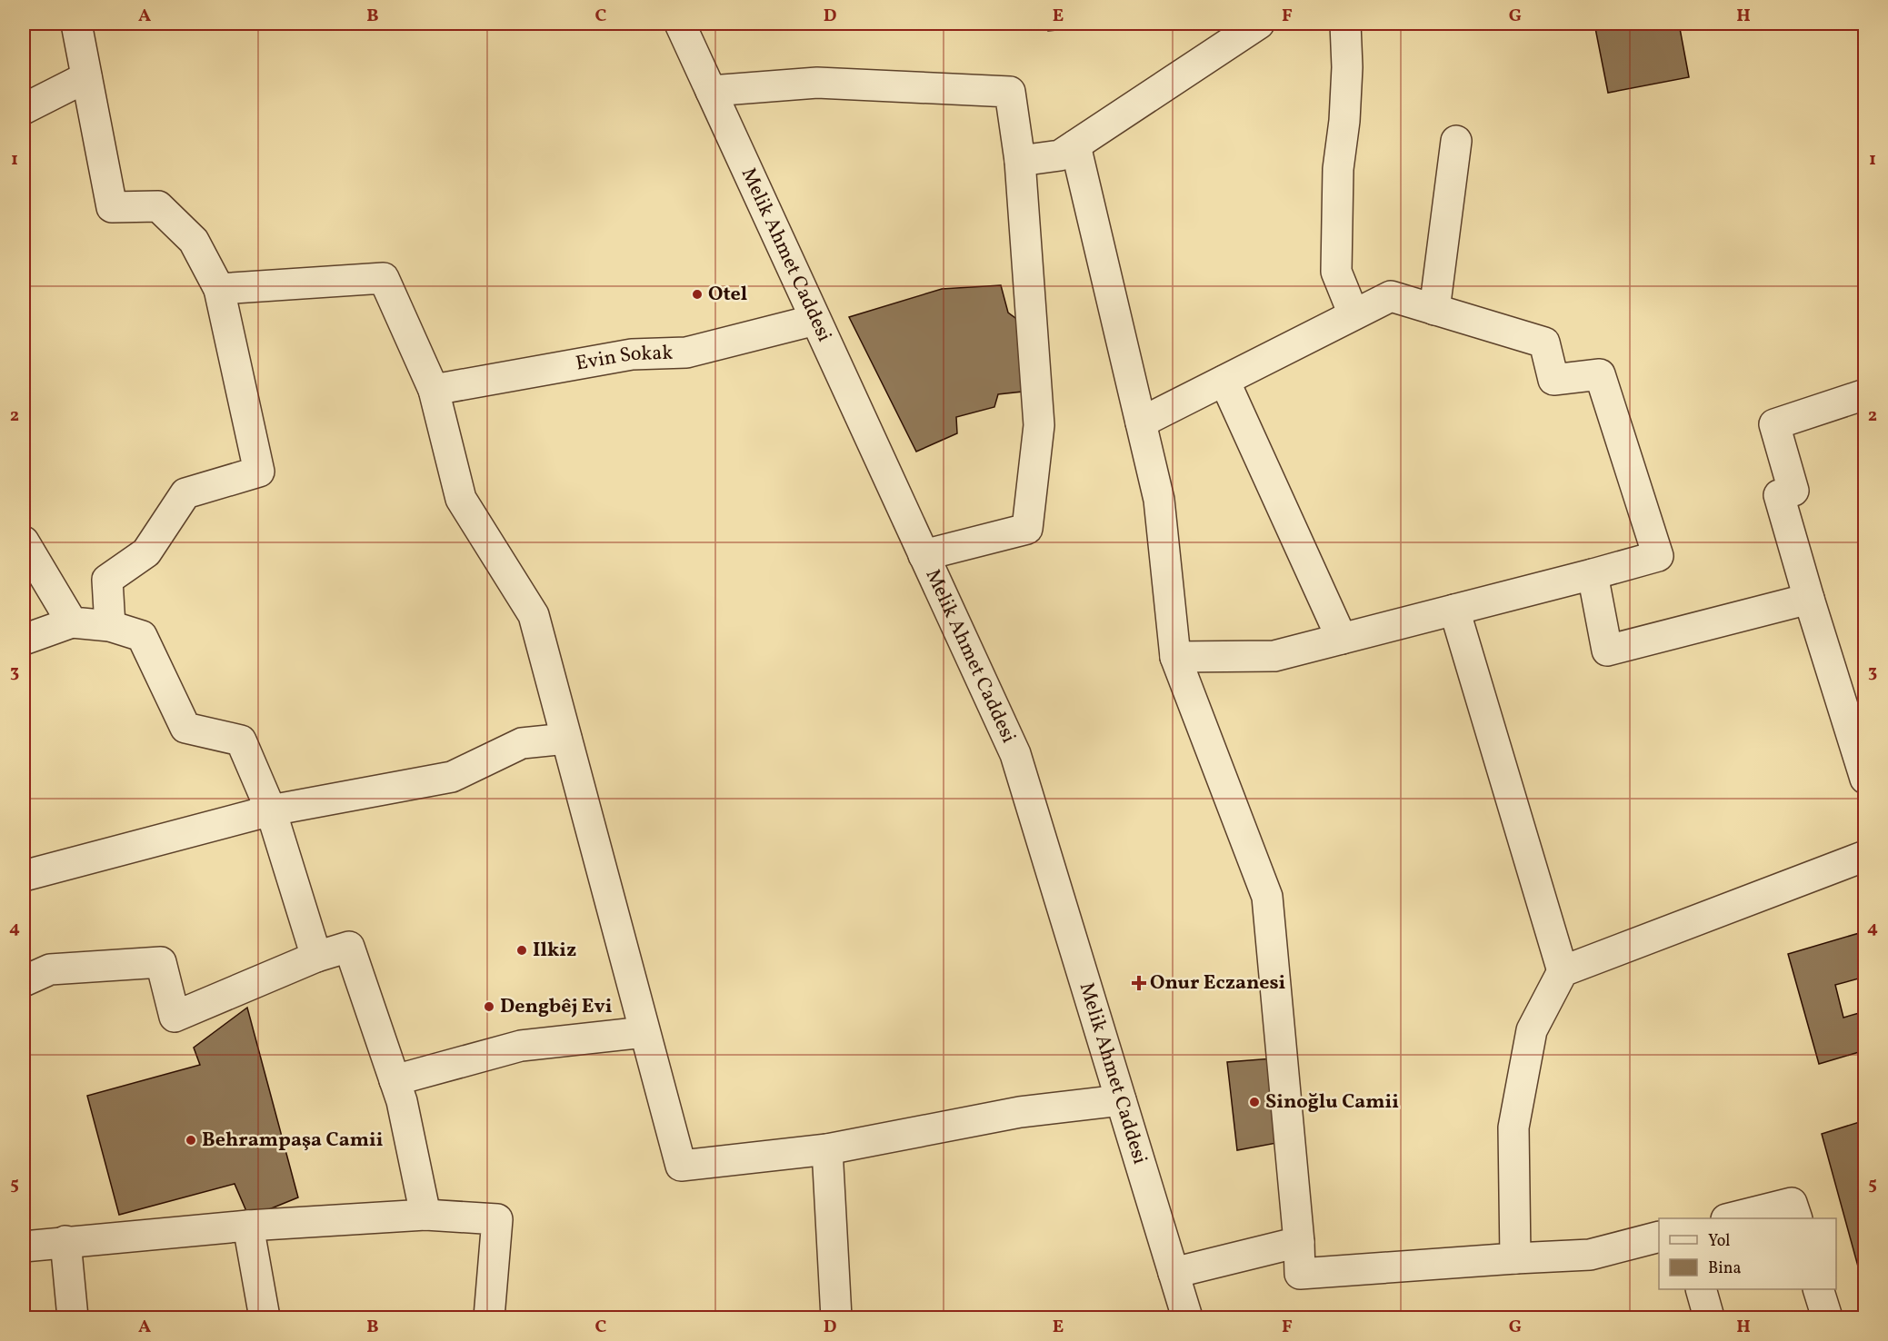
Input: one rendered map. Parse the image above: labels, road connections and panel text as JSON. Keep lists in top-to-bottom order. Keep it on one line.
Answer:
{"streets":{"street":["Melik Ahmet Caddesi","Evin Sokak"]},"crossings":[["Melik Ahmet Caddesi","Evin Sokak"]],"places":{"other":["Otel","Ilkiz","Dengbêj Evi","Sinoğlu Camii","Behrampaşa Camii"],"health":["Onur Eczanesi"]},"legend":["Yol","Bina"],"grid":{"columns":["A","B","C","D","E","F","G","H"],"rows":["1","2","3","4","5"]}}
